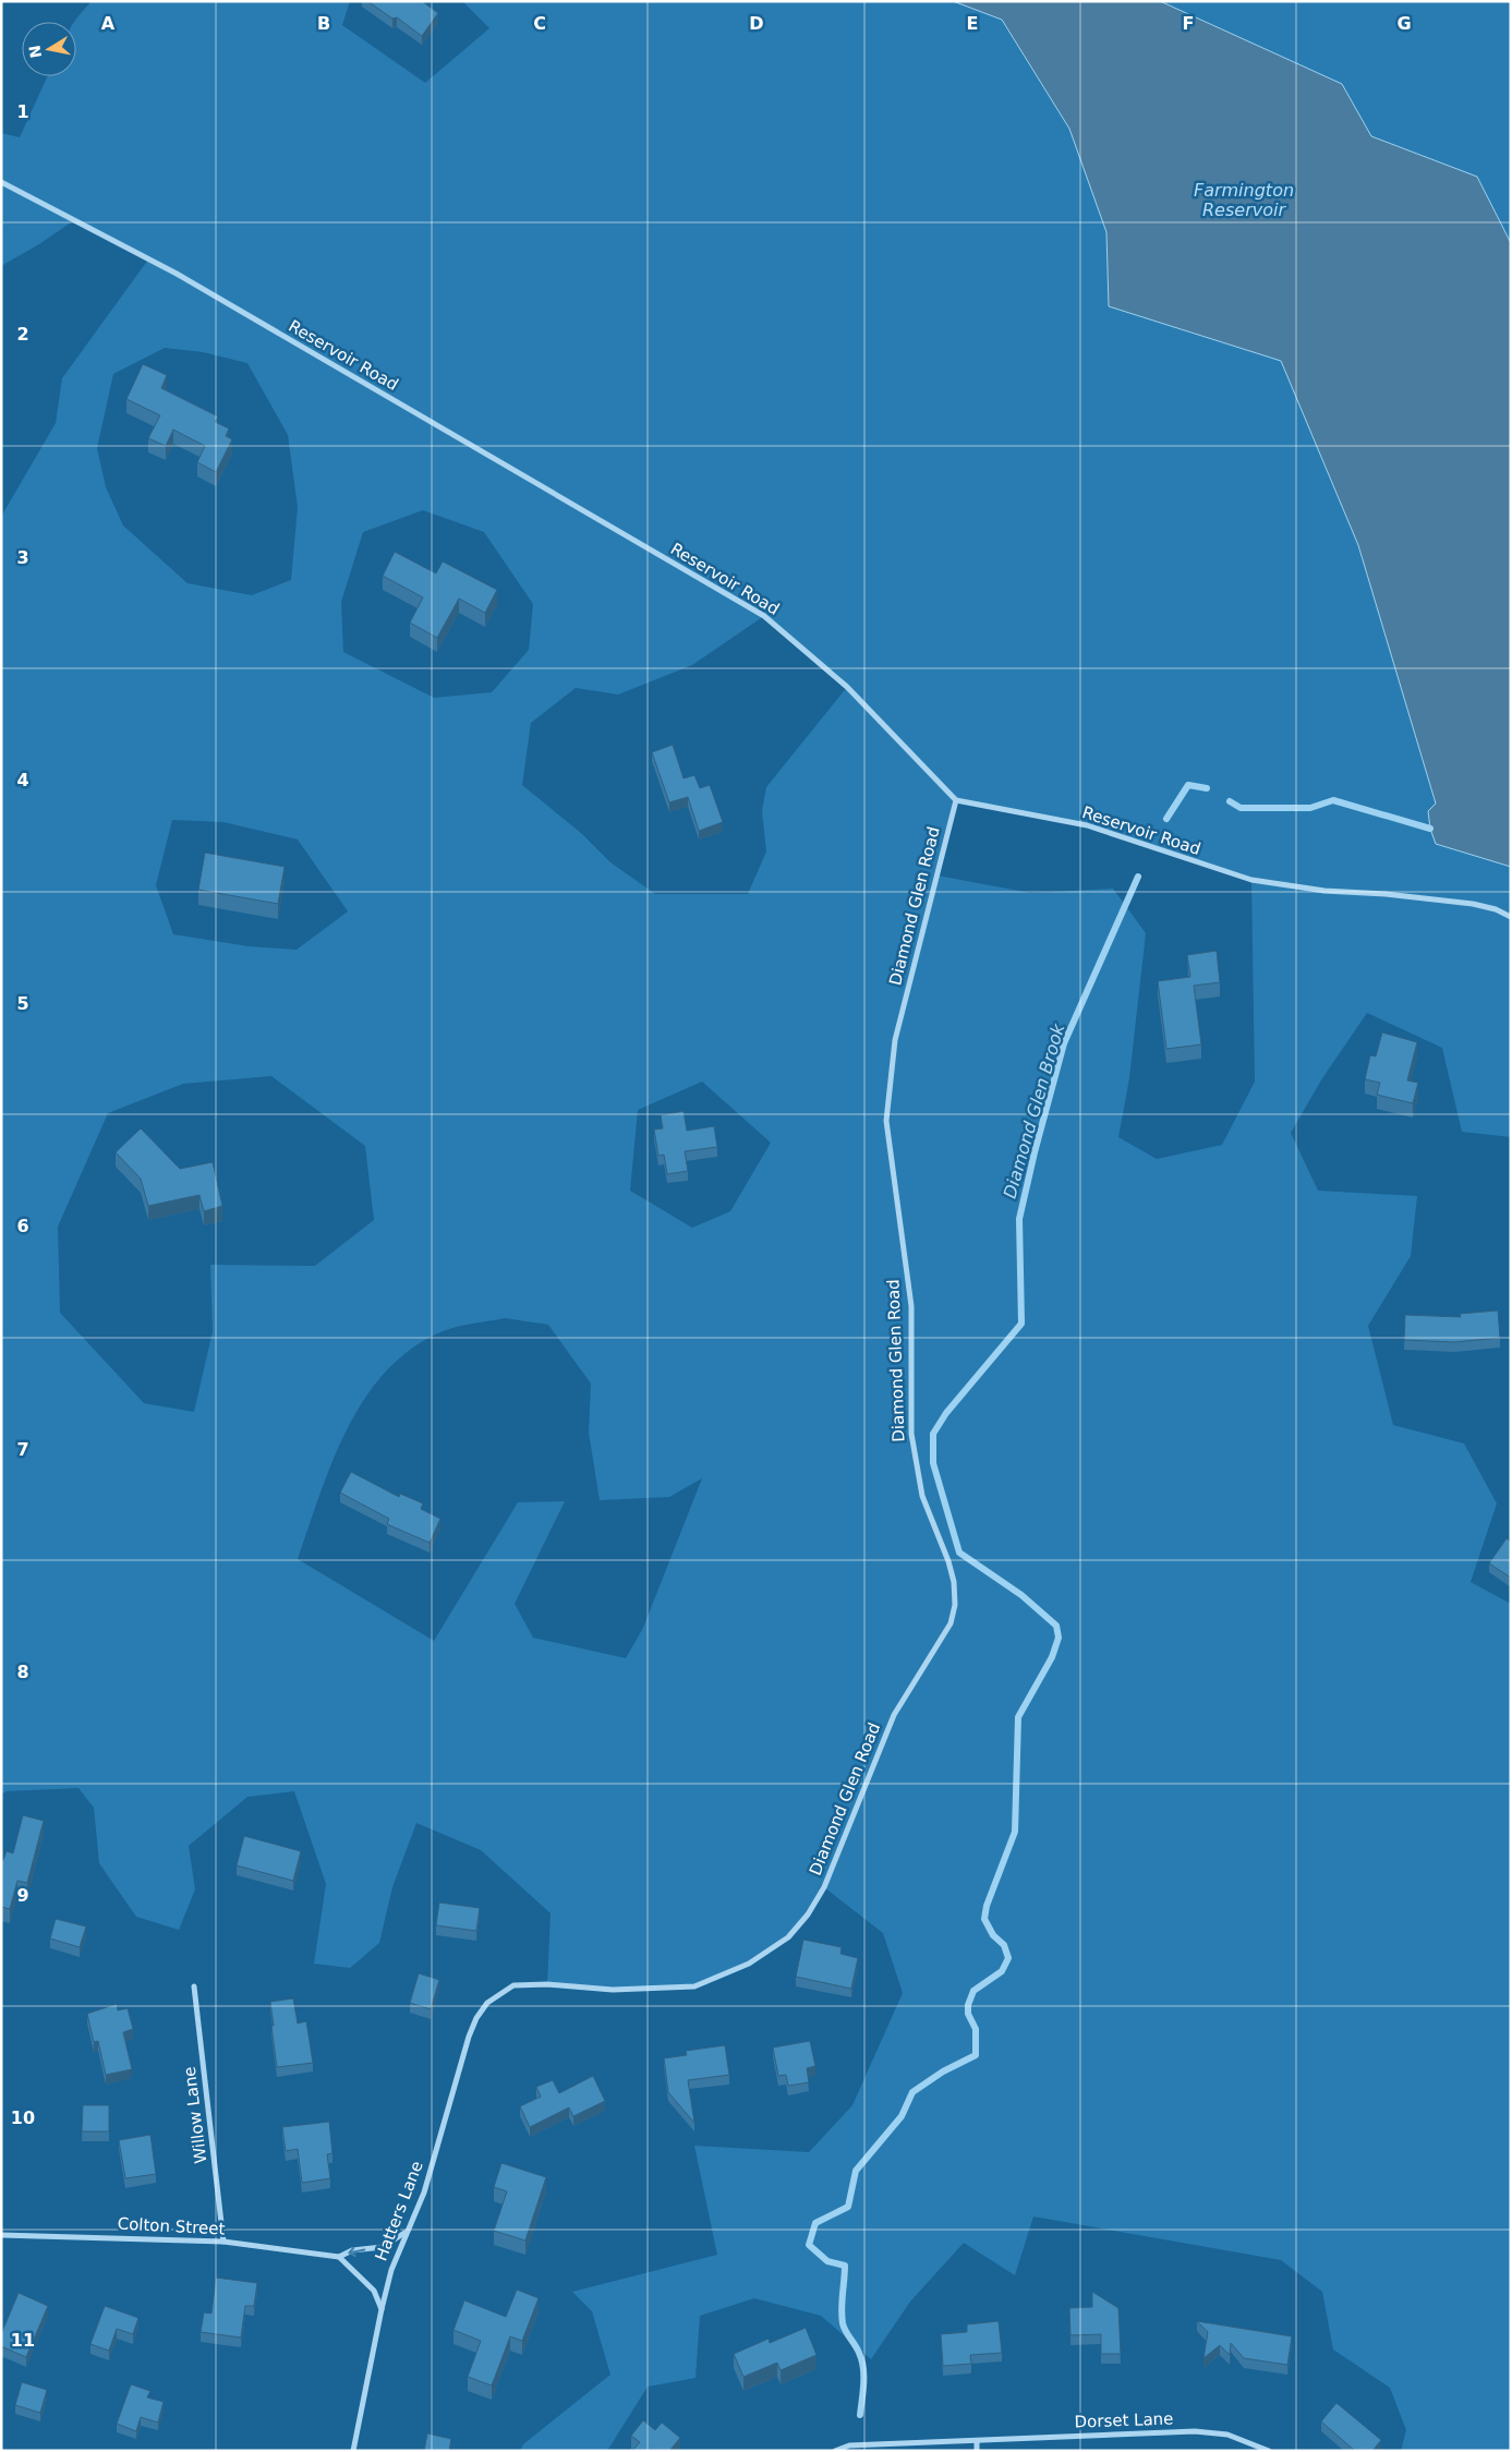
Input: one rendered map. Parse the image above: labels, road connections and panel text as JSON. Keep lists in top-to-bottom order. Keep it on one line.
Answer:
{"streets":{"street":["Reservoir Road","Diamond Glen Road","Willow Lane","Hatters Lane","Colton Street","Dorset Lane"]},"crossings":[["Reservoir Road","Diamond Glen Road"],["Diamond Glen Road","Hatters Lane"],["Willow Lane","Colton Street"],["Hatters Lane","Colton Street"]],"water":["Farmington Reservoir","Diamond Glen Brook"],"north":"left","grid":{"columns":["A","B","C","D","E","F","G"],"rows":["1","2","3","4","5","6","7","8","9","10","11"]}}
